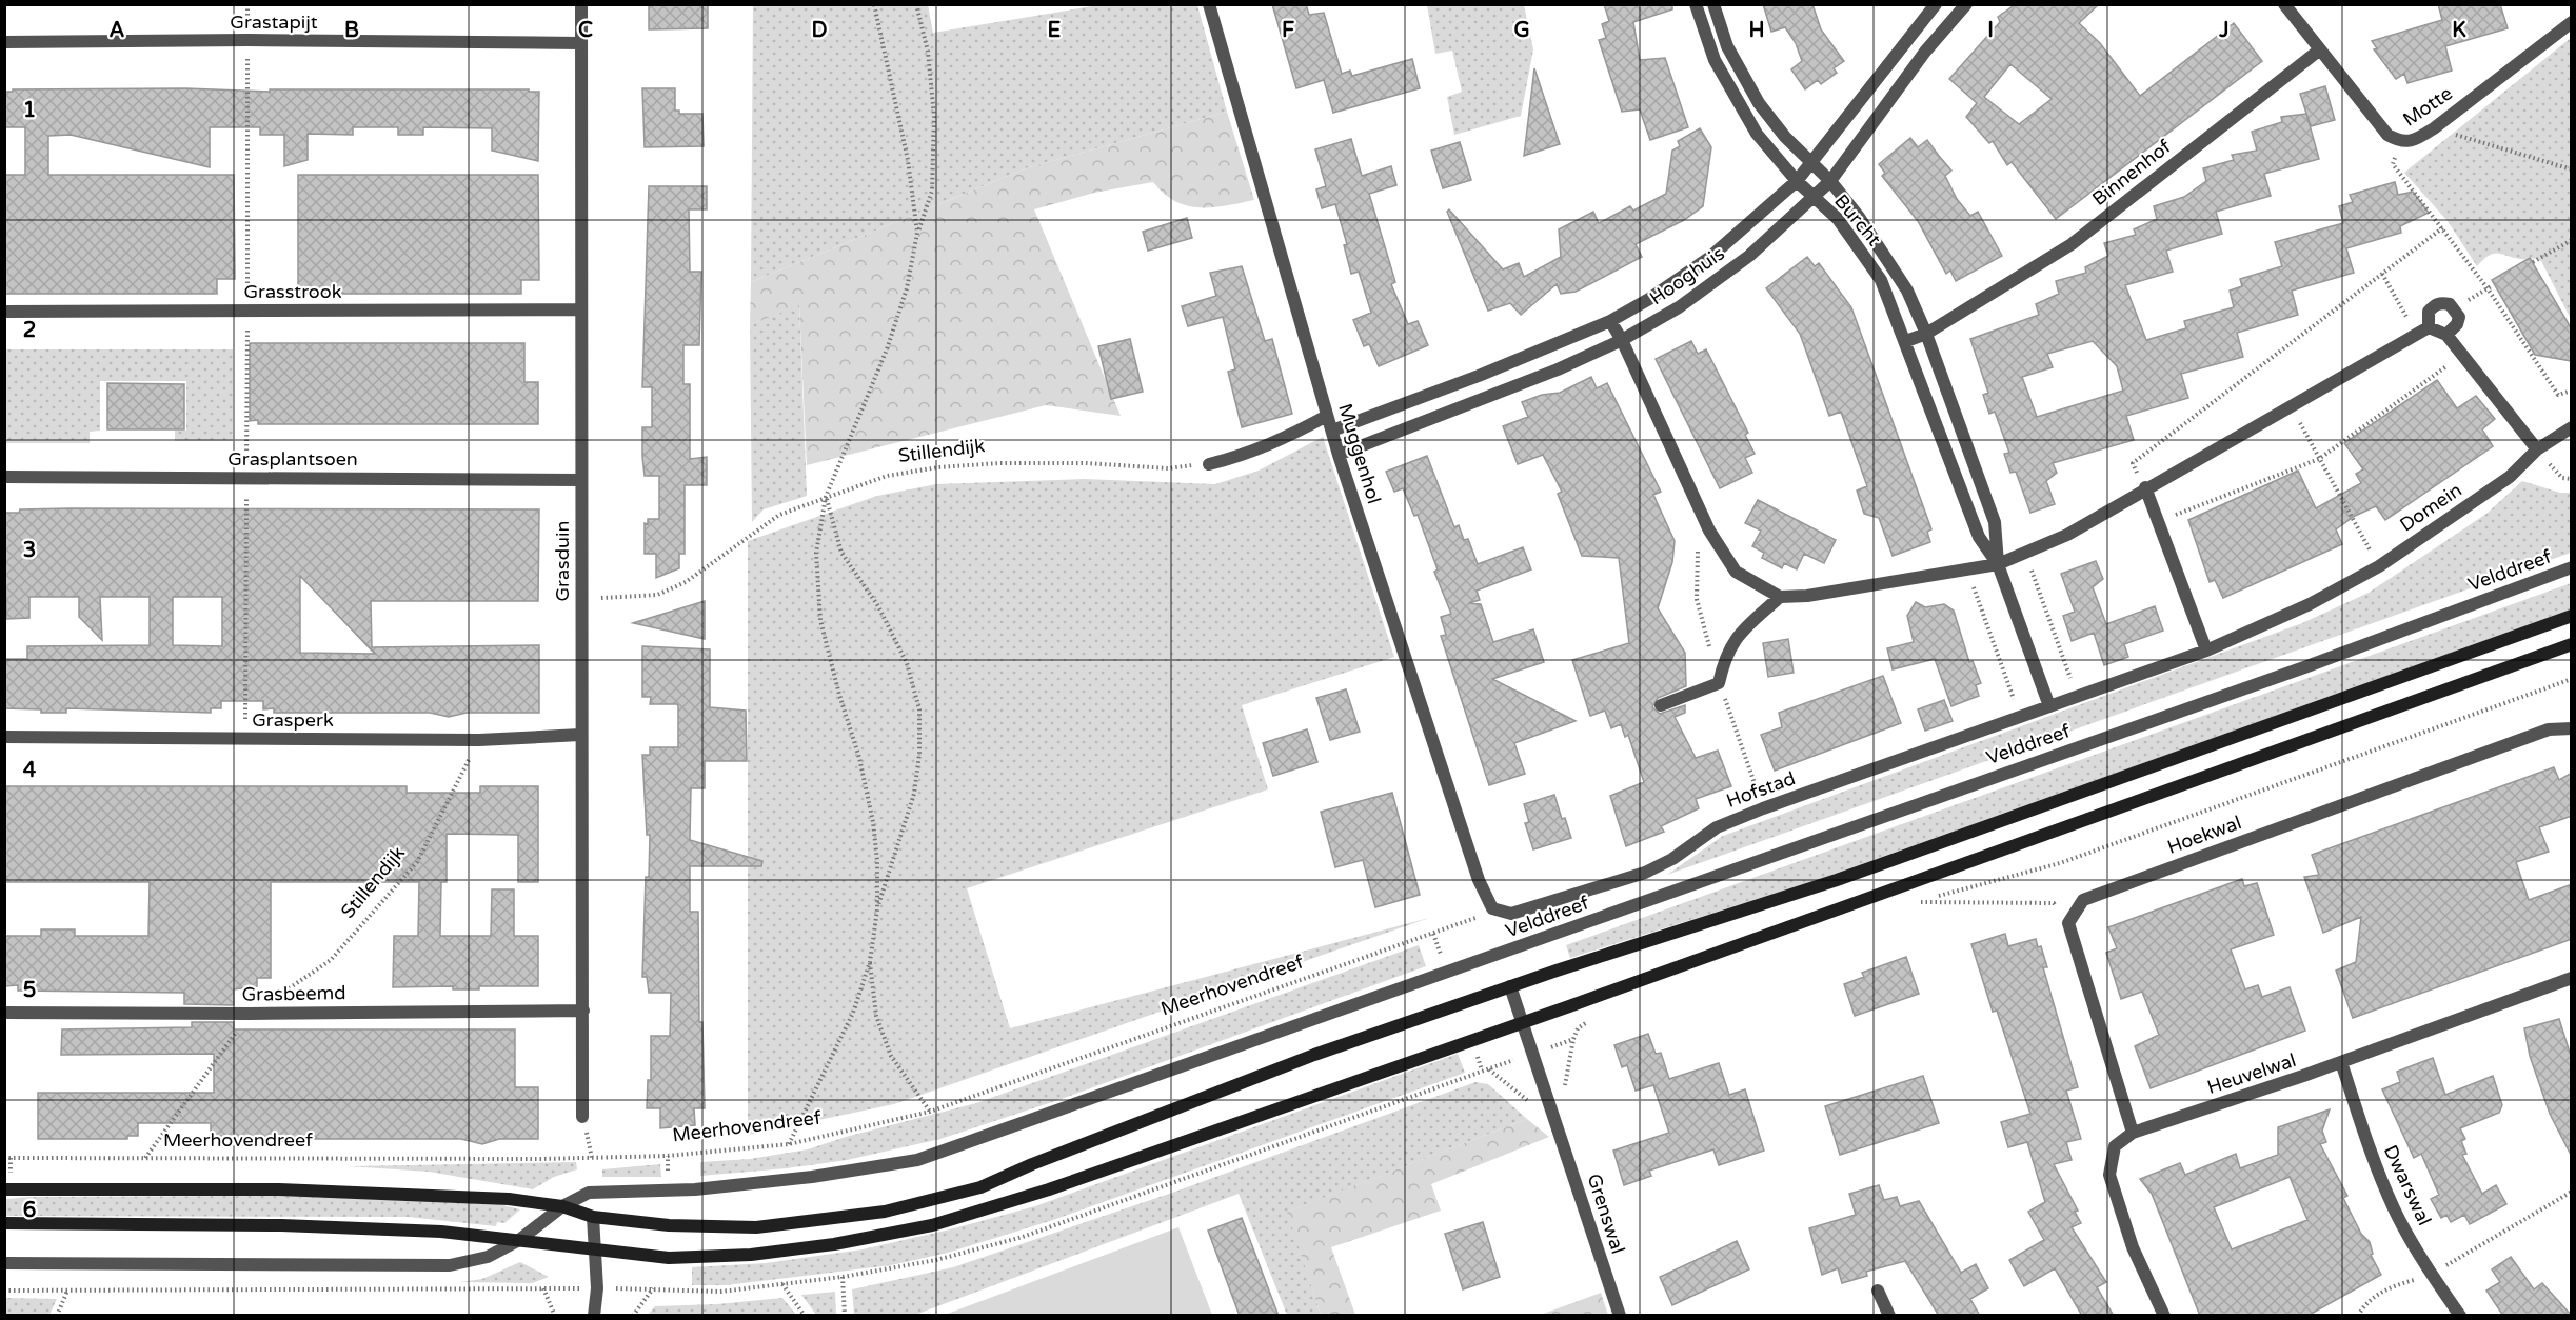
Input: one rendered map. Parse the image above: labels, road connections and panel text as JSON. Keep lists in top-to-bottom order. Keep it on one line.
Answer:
{"streets":{"street":["Grastapijt","Motte","Binnenhof","Burcht","Hooghuis","Grasstrook","Muggenhol","Grasplantsoen","Domein","Grasduin","Velddreef","Grasperk","Hofstad","Hoekwal","Grasbeemd","Heuvelwal","Dwarswal","Grenswal"],"path":["Stillendijk","Meerhovendreef"]},"crossings":[["Grastapijt","Grasduin"],["Motte","Binnenhof"],["Binnenhof","Burcht"],["Burcht","Hooghuis"],["Burcht","Domein"],["Burcht","Hofstad"],["Hooghuis","Muggenhol"],["Grasstrook","Grasduin"],["Stillendijk","Grasduin"],["Stillendijk","Grasperk"],["Stillendijk","Meerhovendreef"],["Stillendijk","Grasbeemd"],["Muggenhol","Hofstad"],["Muggenhol","Meerhovendreef"],["Grasplantsoen","Grasduin"],["Domein","Hofstad"],["Grasduin","Grasperk"],["Grasduin","Grasbeemd"],["Hofstad","Meerhovendreef"],["Heuvelwal","Dwarswal"]],"grid":{"columns":["A","B","C","D","E","F","G","H","I","J","K"],"rows":["1","2","3","4","5","6"]}}
